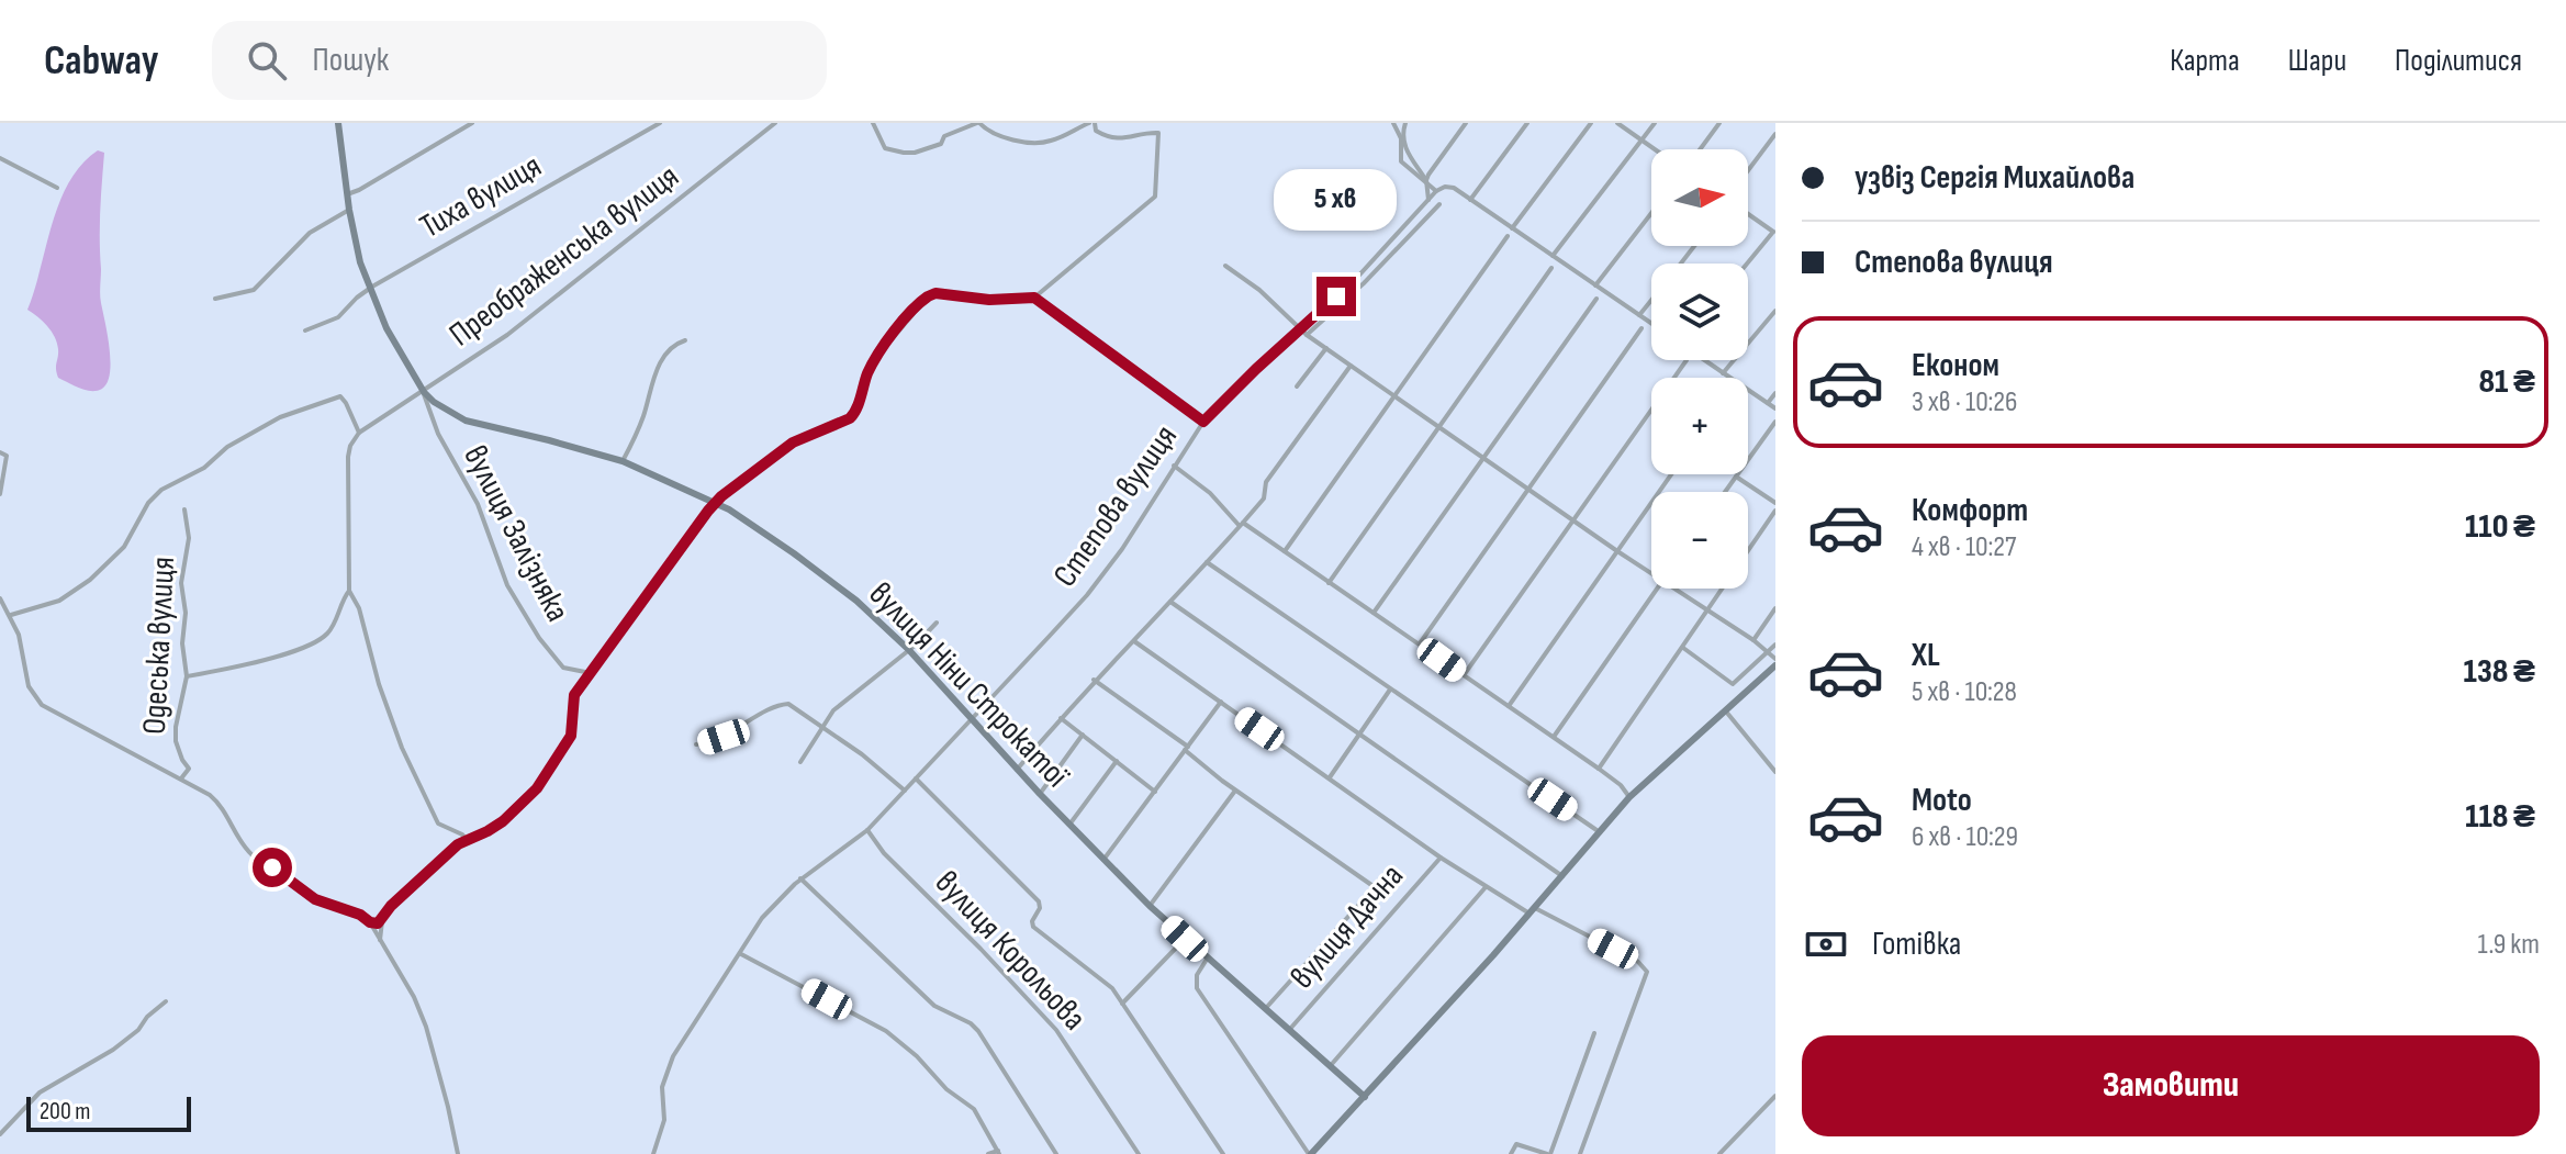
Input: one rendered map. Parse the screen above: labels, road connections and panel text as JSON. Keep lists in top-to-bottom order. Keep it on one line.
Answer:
{"streets":{"street":["Тиха вулиця","Преображенська вулиця","Степова вулиця","вулиця Залізняка","Одеська вулиця","вулиця Ніни Строкатої","вулиця Дачна","вулиця Корольова"]},"crossings":[["Преображенська вулиця","вулиця Залізняка"],["Преображенська вулиця","вулиця Ніни Строкатої"],["Степова вулиця","вулиця Ніни Строкатої"],["Степова вулиця","вулиця Корольова"],["вулиця Залізняка","вулиця Ніни Строкатої"],["вулиця Ніни Строкатої","вулиця Дачна"]],"scale_bar":"200 m","north":"right","page":{"header":"Cabway","search":"Пошук","nav":["Карта","Шари","Поділитися"],"banner":["узвіз Сергія Михайлова","Степова вулиця"],"map_buttons":["+","−"],"bubble":"5 хв","list":[{"name":"Економ","note":"3 хв · 10:26","value":"81 ₴"},{"name":"Комфорт","note":"4 хв · 10:27","value":"110 ₴"},{"name":"XL","note":"5 хв · 10:28","value":"138 ₴"},{"name":"Moto","note":"6 хв · 10:29","value":"118 ₴"}],"pay":["Готівка","1.9 km"],"buttons":"Замовити","scale":"200 m"}}
